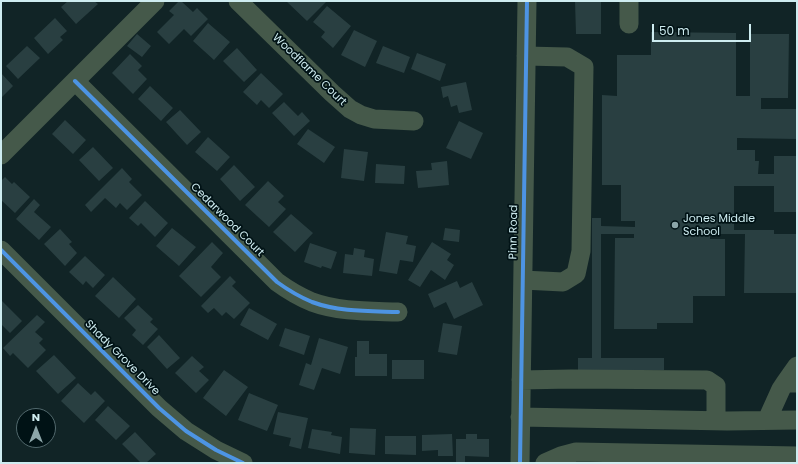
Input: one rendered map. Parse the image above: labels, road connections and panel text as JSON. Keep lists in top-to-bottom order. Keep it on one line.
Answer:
{"streets":{"street":["Woodflame Court","Cedarwood Court","Pinn Road","Shady Grove Drive"]},"places":["Jones Middle School"],"scale_bar":"50 m","north":"top"}
